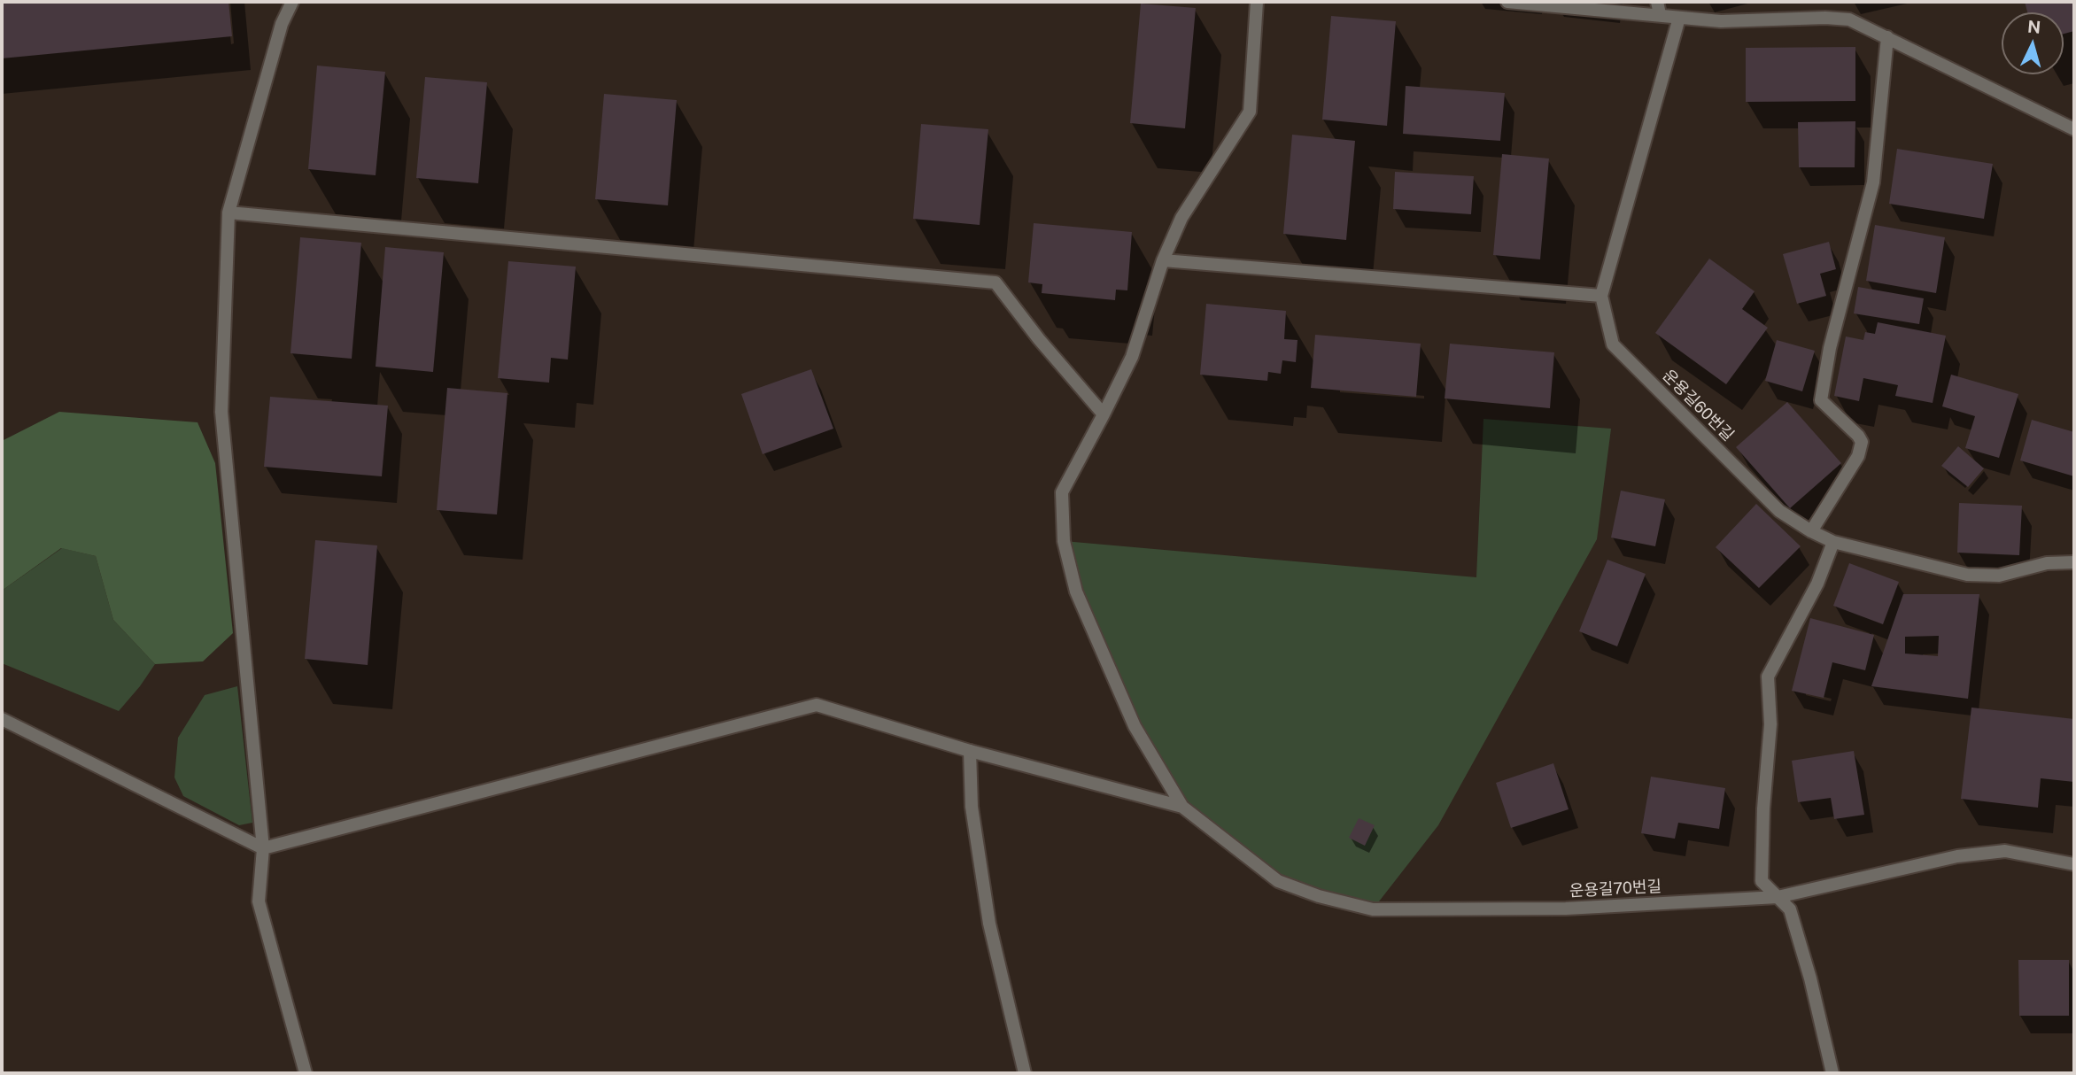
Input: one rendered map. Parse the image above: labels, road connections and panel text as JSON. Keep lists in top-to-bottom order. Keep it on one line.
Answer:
{"streets":{"street":["운용길60번길","운용길70번길"]},"north":"top"}
